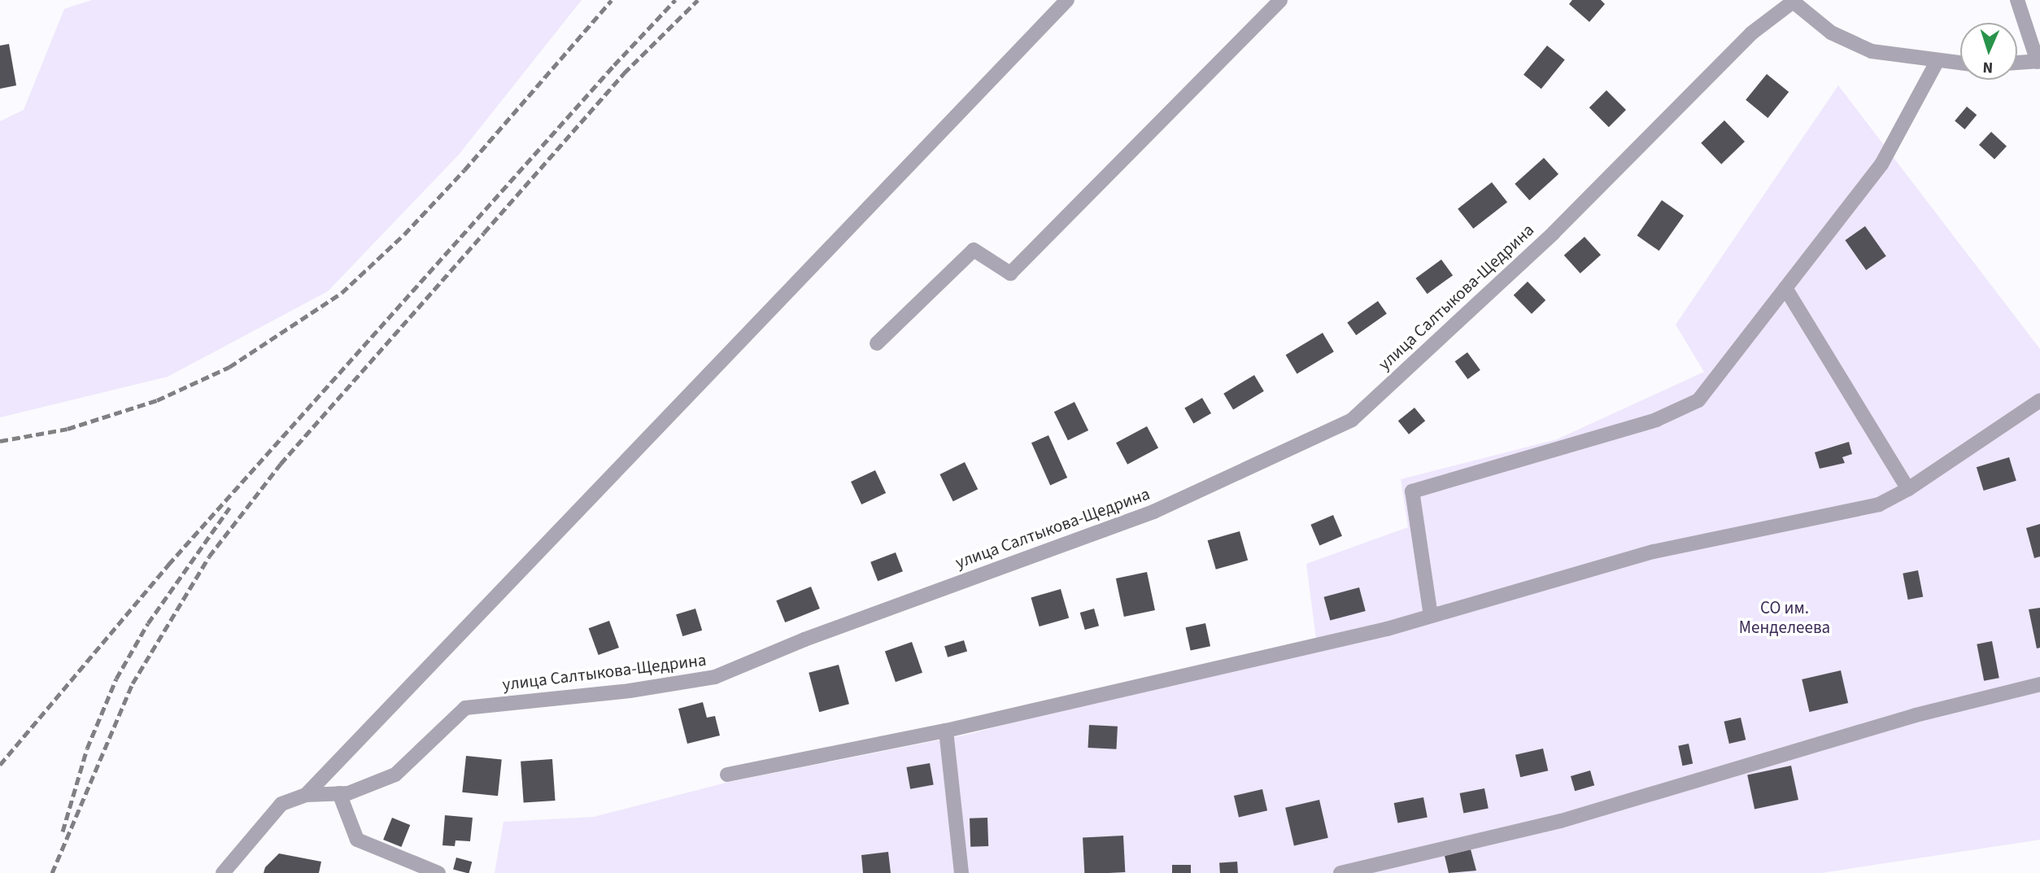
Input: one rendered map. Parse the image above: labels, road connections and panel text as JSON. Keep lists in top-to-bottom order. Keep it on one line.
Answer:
{"streets":{"street":["улица Салтыкова-Щедрина"]},"parks":["СО им. Менделеева"],"north":"bottom"}
